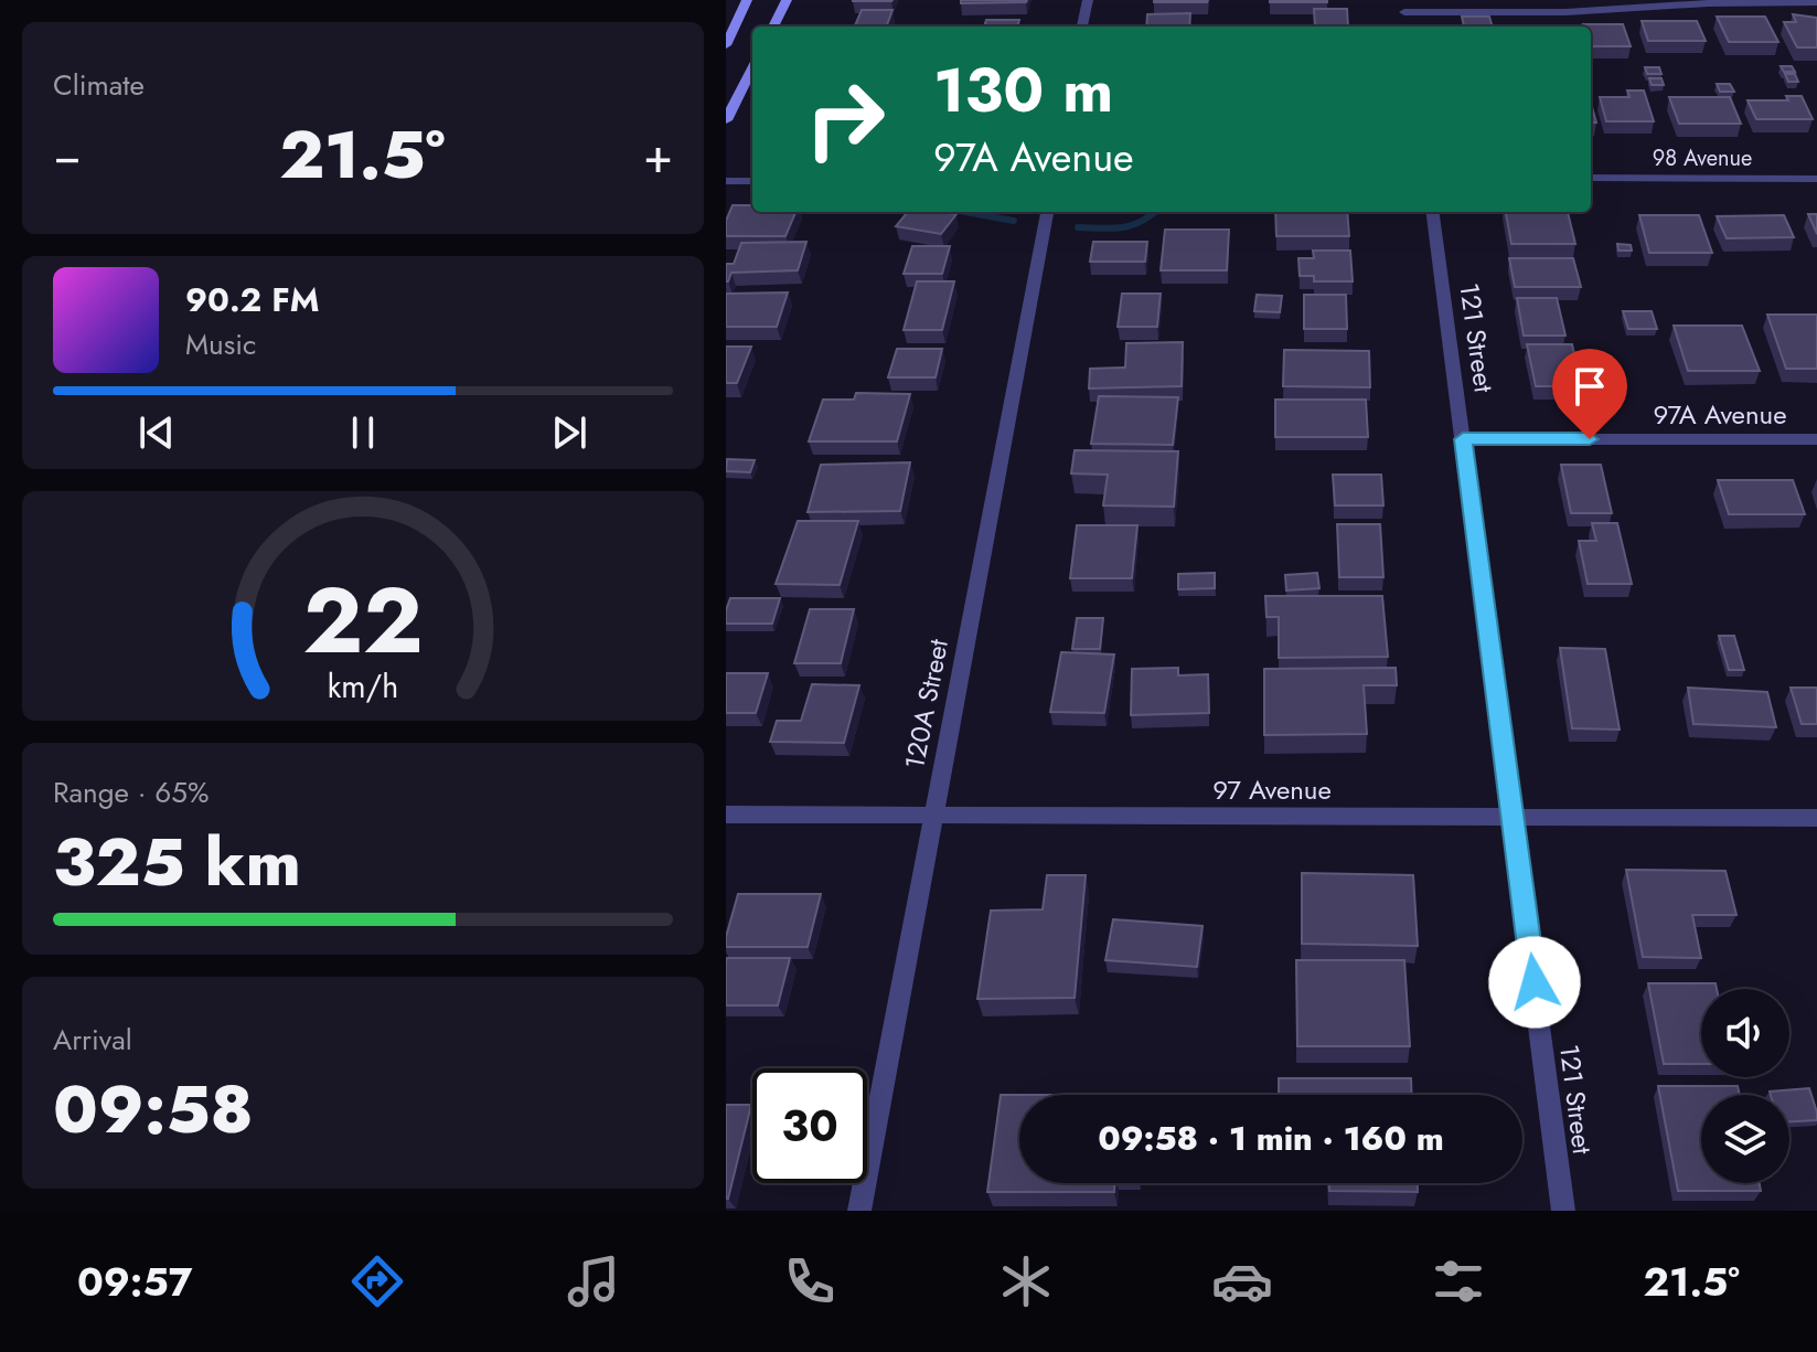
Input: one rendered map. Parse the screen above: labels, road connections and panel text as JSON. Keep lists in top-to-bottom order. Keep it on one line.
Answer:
{"streets":{"street":["98 Avenue","121 Street","97A Avenue","120A Street","97 Avenue"]},"crossings":[["121 Street","97A Avenue"],["121 Street","97 Avenue"],["120A Street","97 Avenue"]],"page":{"tile":["Climate",["Range · 65%","325 km"],["Arrival","09:58"]],"turn":["130 m","97A Avenue"],"heat":["−","21.5°","+"],"song":["90.2 FM","Music"],"limit":"30","trip":"09:58 · 1 min · 160 m","tabs":["09:57","21.5°"],"gauge":["22","km/h"]}}
